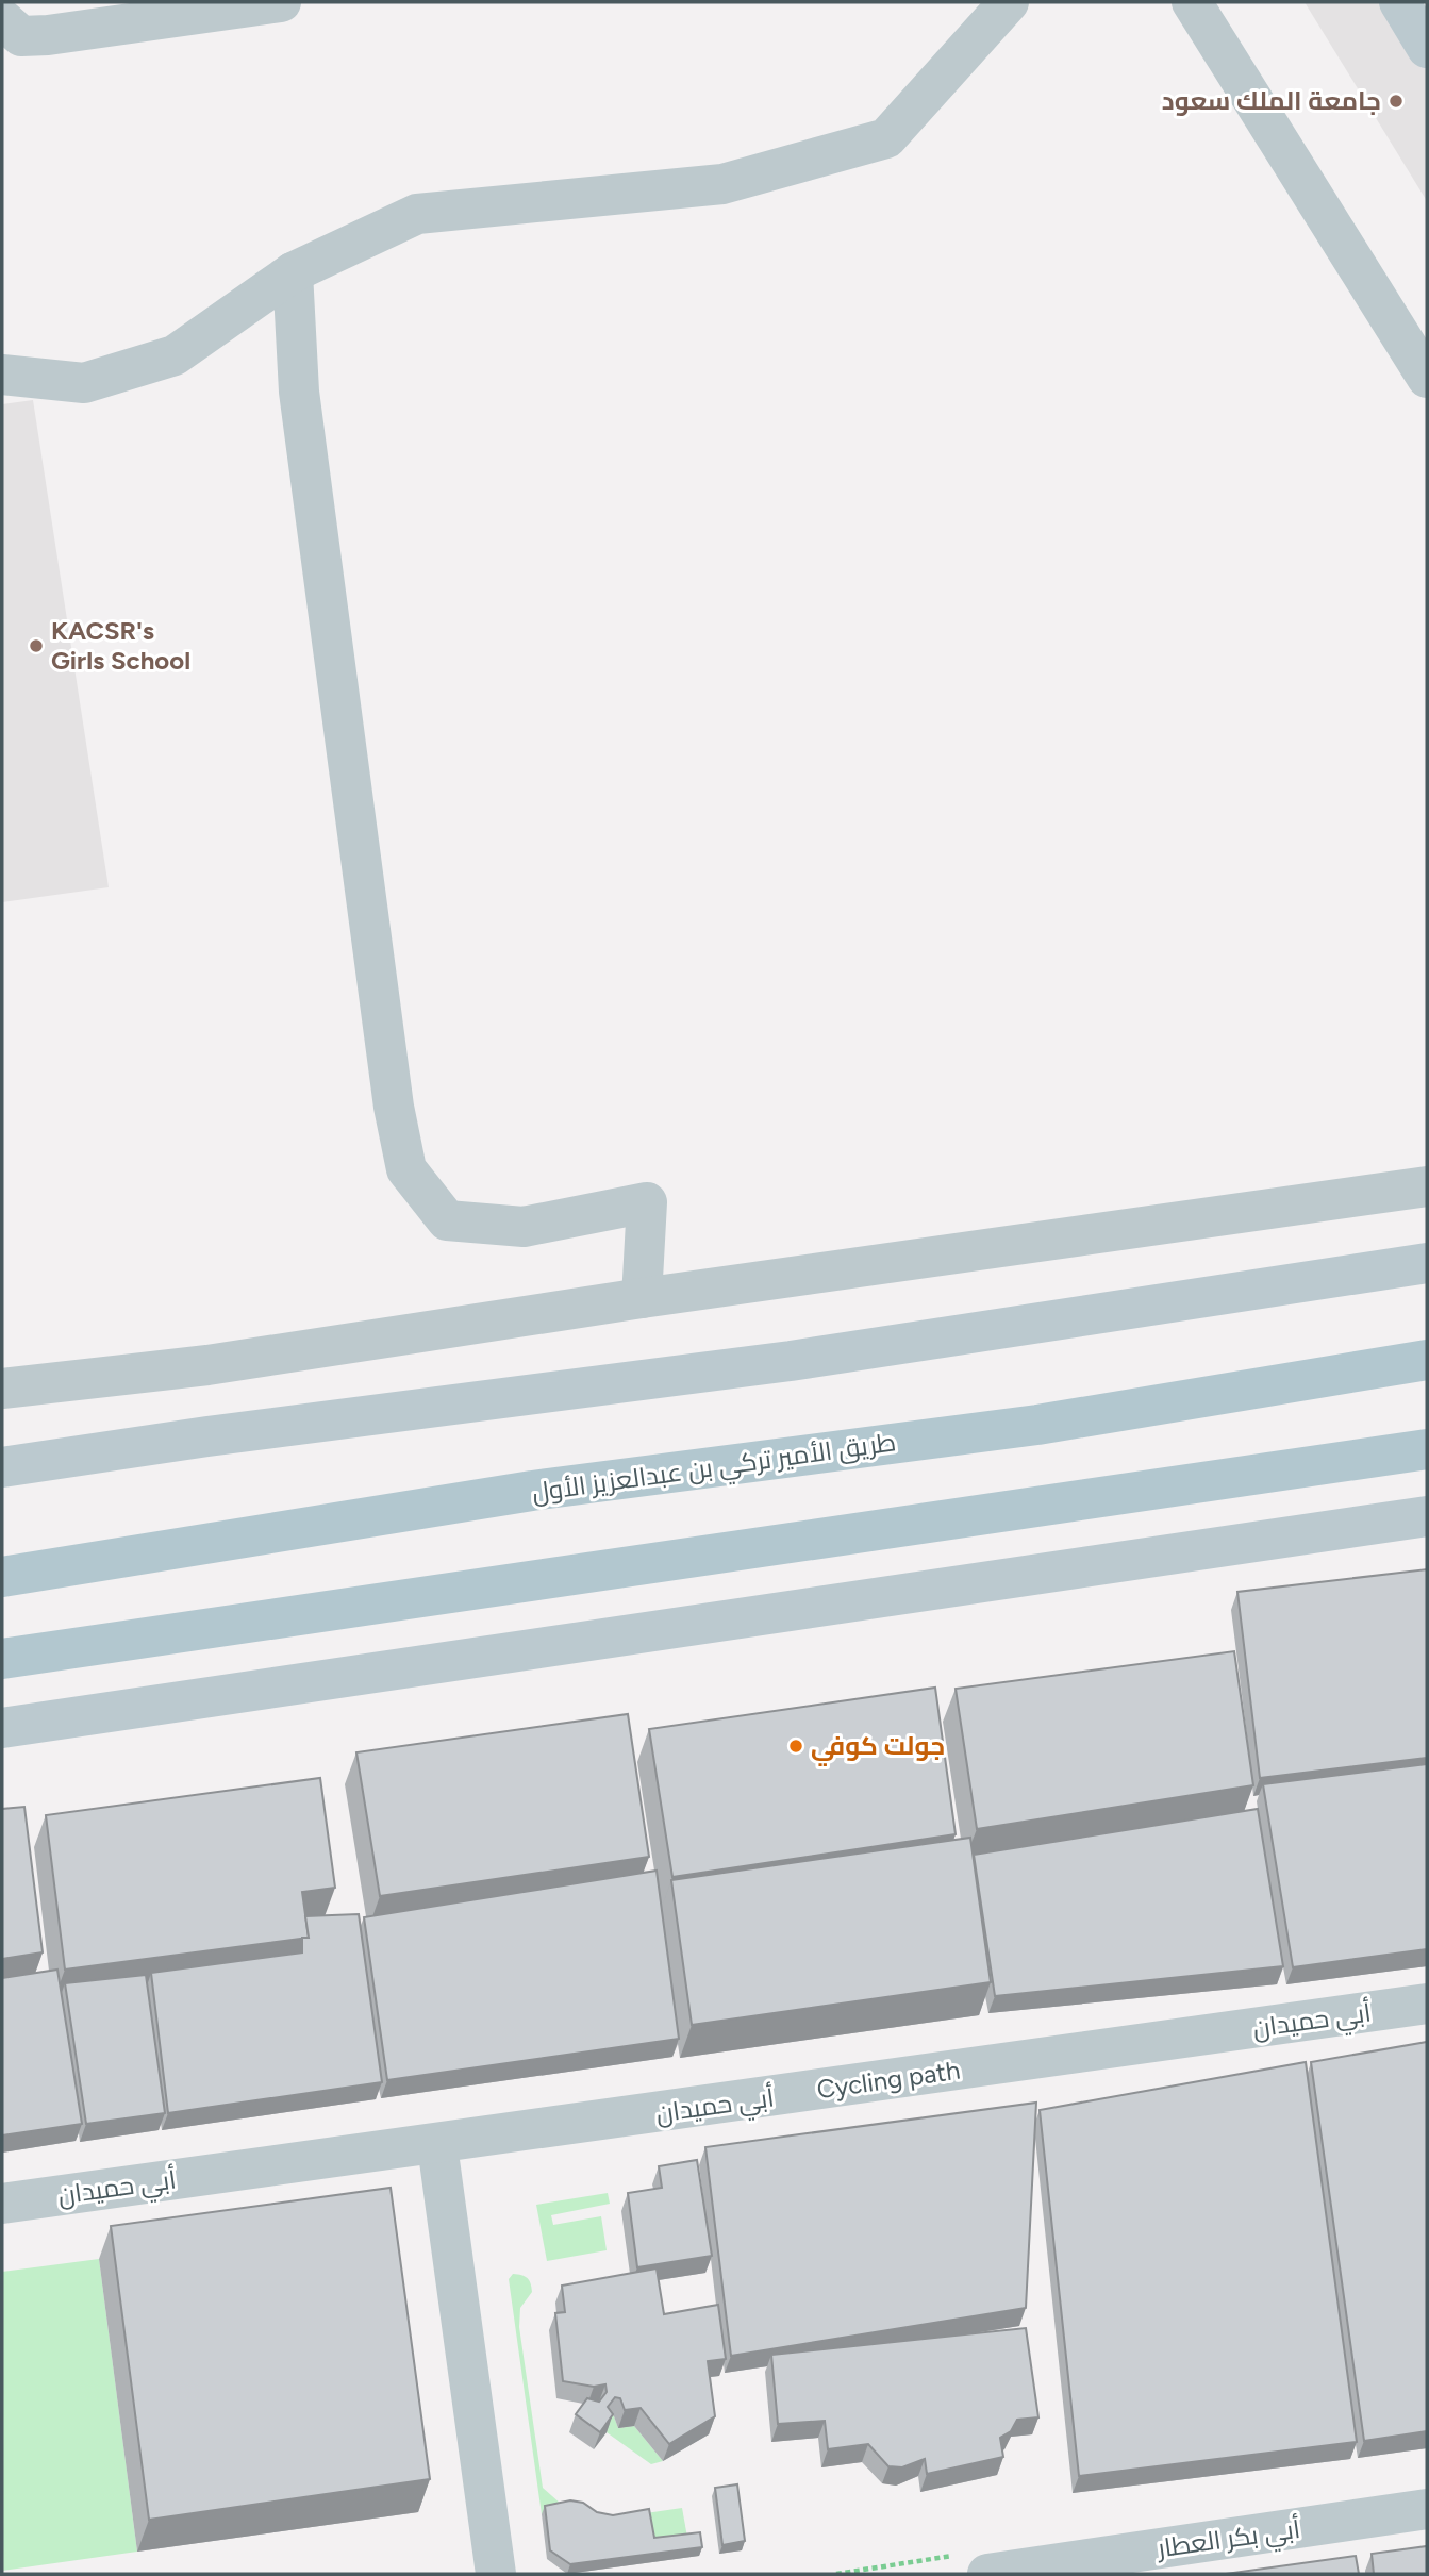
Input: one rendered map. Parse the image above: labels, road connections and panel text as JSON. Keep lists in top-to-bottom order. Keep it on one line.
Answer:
{"streets":{"main road":["طريق الأمير تركي بن عبدالعزيز الأول"],"street":["أبي حميدان","أبي بكر العطار"]},"places":["جامعة الملك سعود","KACSR's Girls School","جولت كوفي"]}
